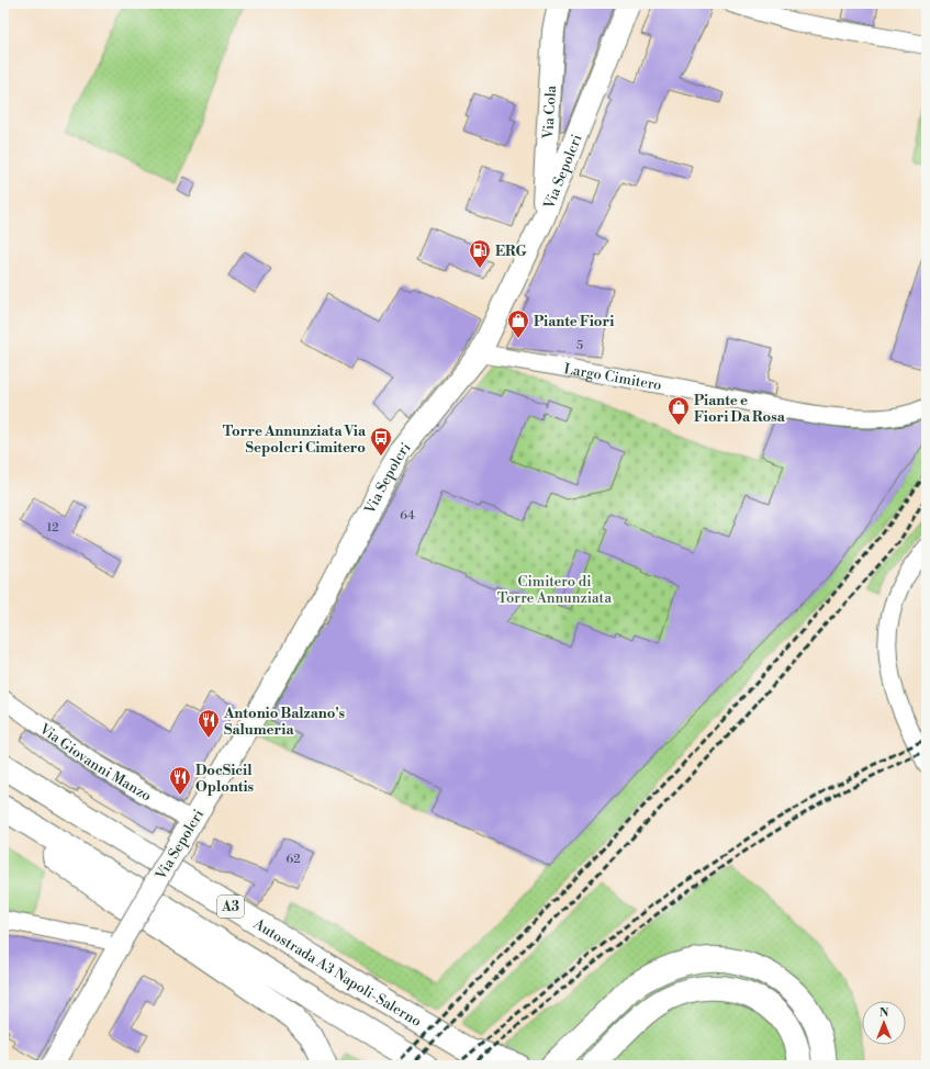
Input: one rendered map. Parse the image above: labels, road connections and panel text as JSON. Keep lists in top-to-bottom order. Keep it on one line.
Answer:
{"streets":{"highway":["A3","Autostrada A3 Napoli-Salerno"],"street":["Via Cola","Via Sepolcri","Largo Cimitero","Via Giovanni Manzo"]},"crossings":[["Via Cola","Via Sepolcri"],["Via Sepolcri","Largo Cimitero"],["Via Sepolcri","Via Giovanni Manzo"]],"parks":["Cimitero di Torre Annunziata"],"places":{"fuel station":["ERG"],"shop":["Piante Fiori","Piante e Fiori Da Rosa"],"bus stop":["Torre Annunziata Via Sepolcri Cimitero"],"restaurant":["Antonio Balzano's Salumeria","DocSicil Oplontis"]},"house_numbers":["5","64","12","62"],"north":"top"}
